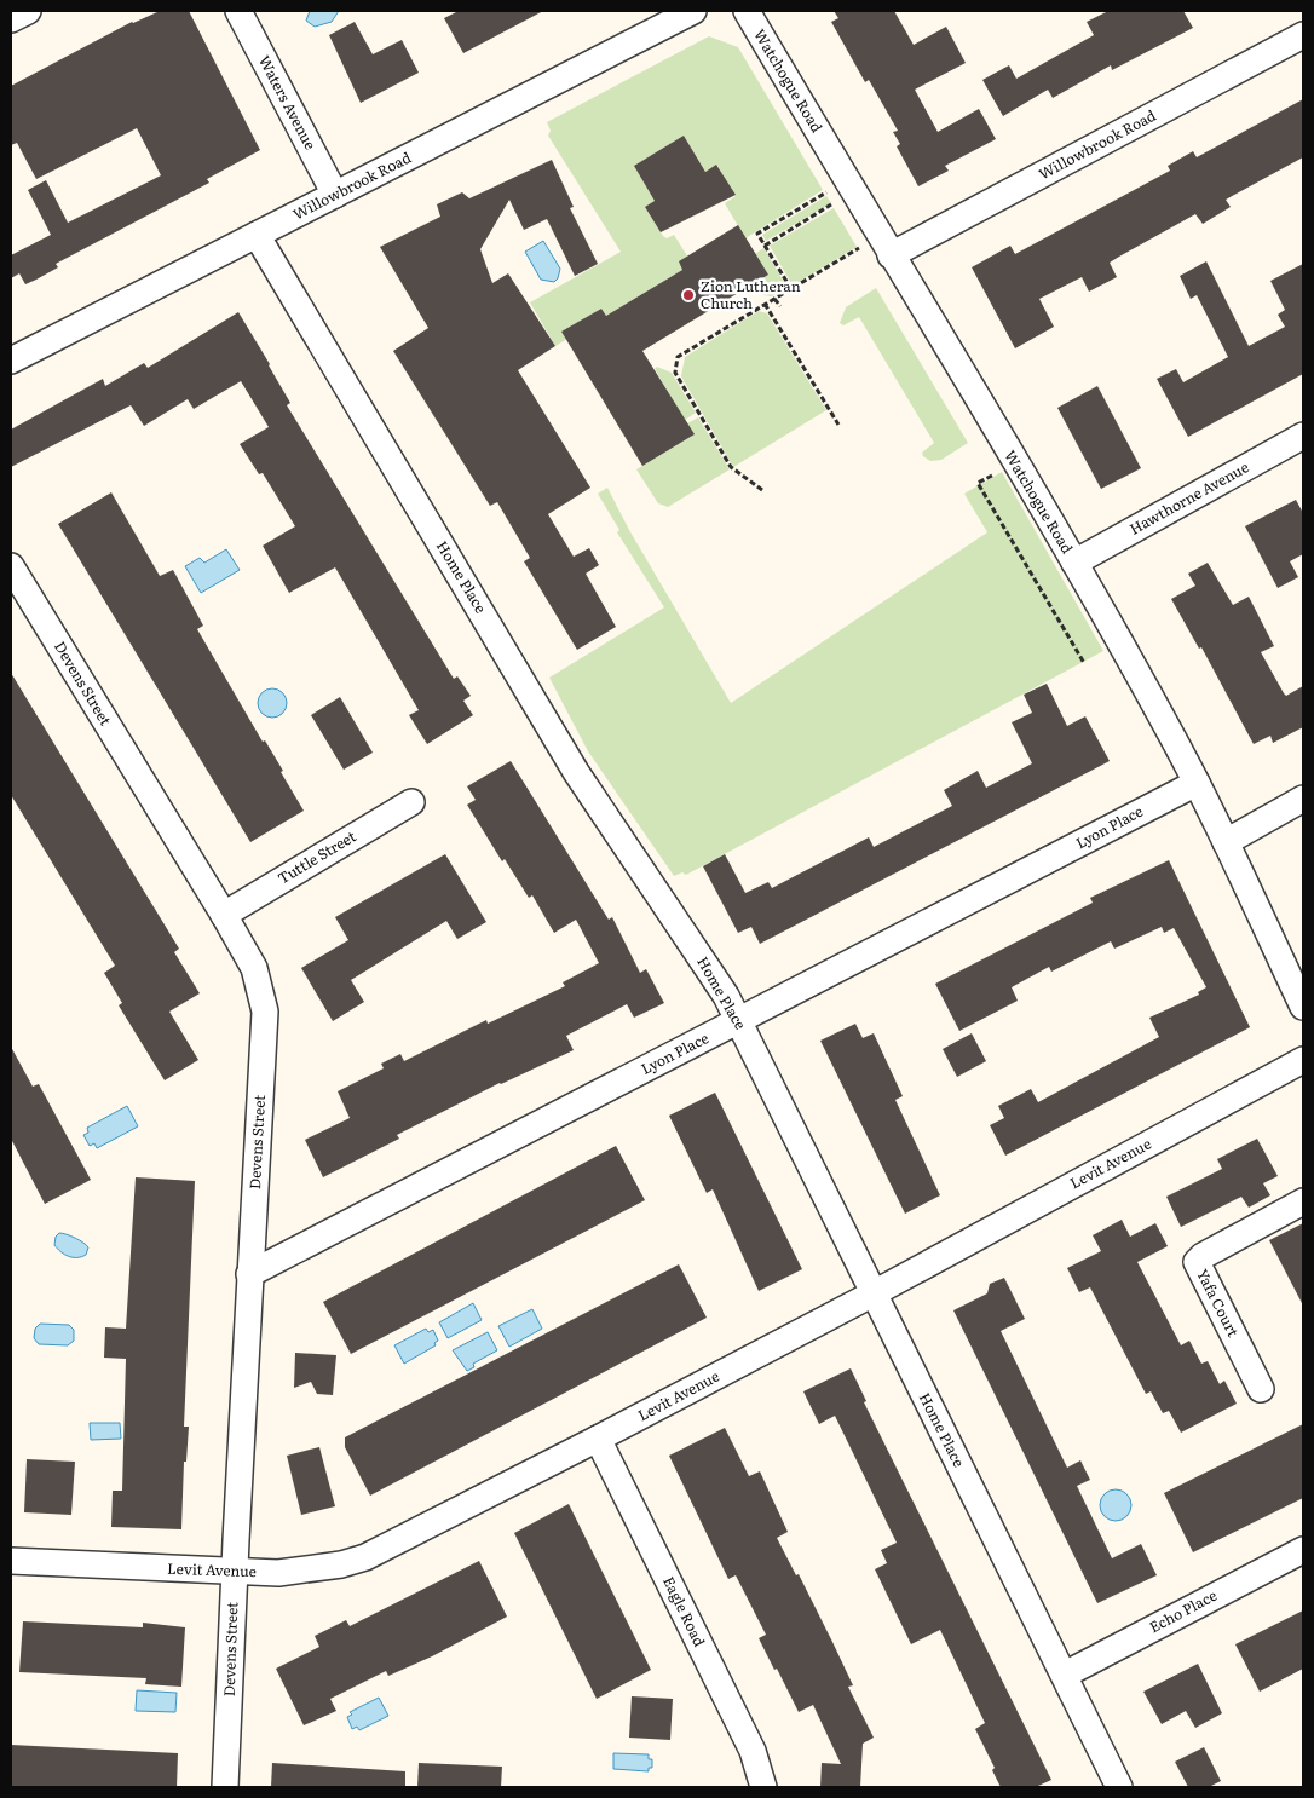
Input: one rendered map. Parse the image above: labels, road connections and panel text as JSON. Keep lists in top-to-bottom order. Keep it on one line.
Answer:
{"streets":{"street":["Watchogue Road","Waters Avenue","Willowbrook Road","Hawthorne Avenue","Home Place","Devens Street","Lyon Place","Tuttle Street","Levit Avenue","Yafa Court","Eagle Road","Echo Place"]},"crossings":[["Watchogue Road","Willowbrook Road"],["Watchogue Road","Hawthorne Avenue"],["Watchogue Road","Lyon Place"],["Waters Avenue","Willowbrook Road"],["Willowbrook Road","Home Place"],["Home Place","Lyon Place"],["Home Place","Levit Avenue"],["Home Place","Echo Place"],["Devens Street","Lyon Place"],["Devens Street","Tuttle Street"],["Devens Street","Levit Avenue"],["Levit Avenue","Eagle Road"]],"places":["Zion Lutheran Church"]}
